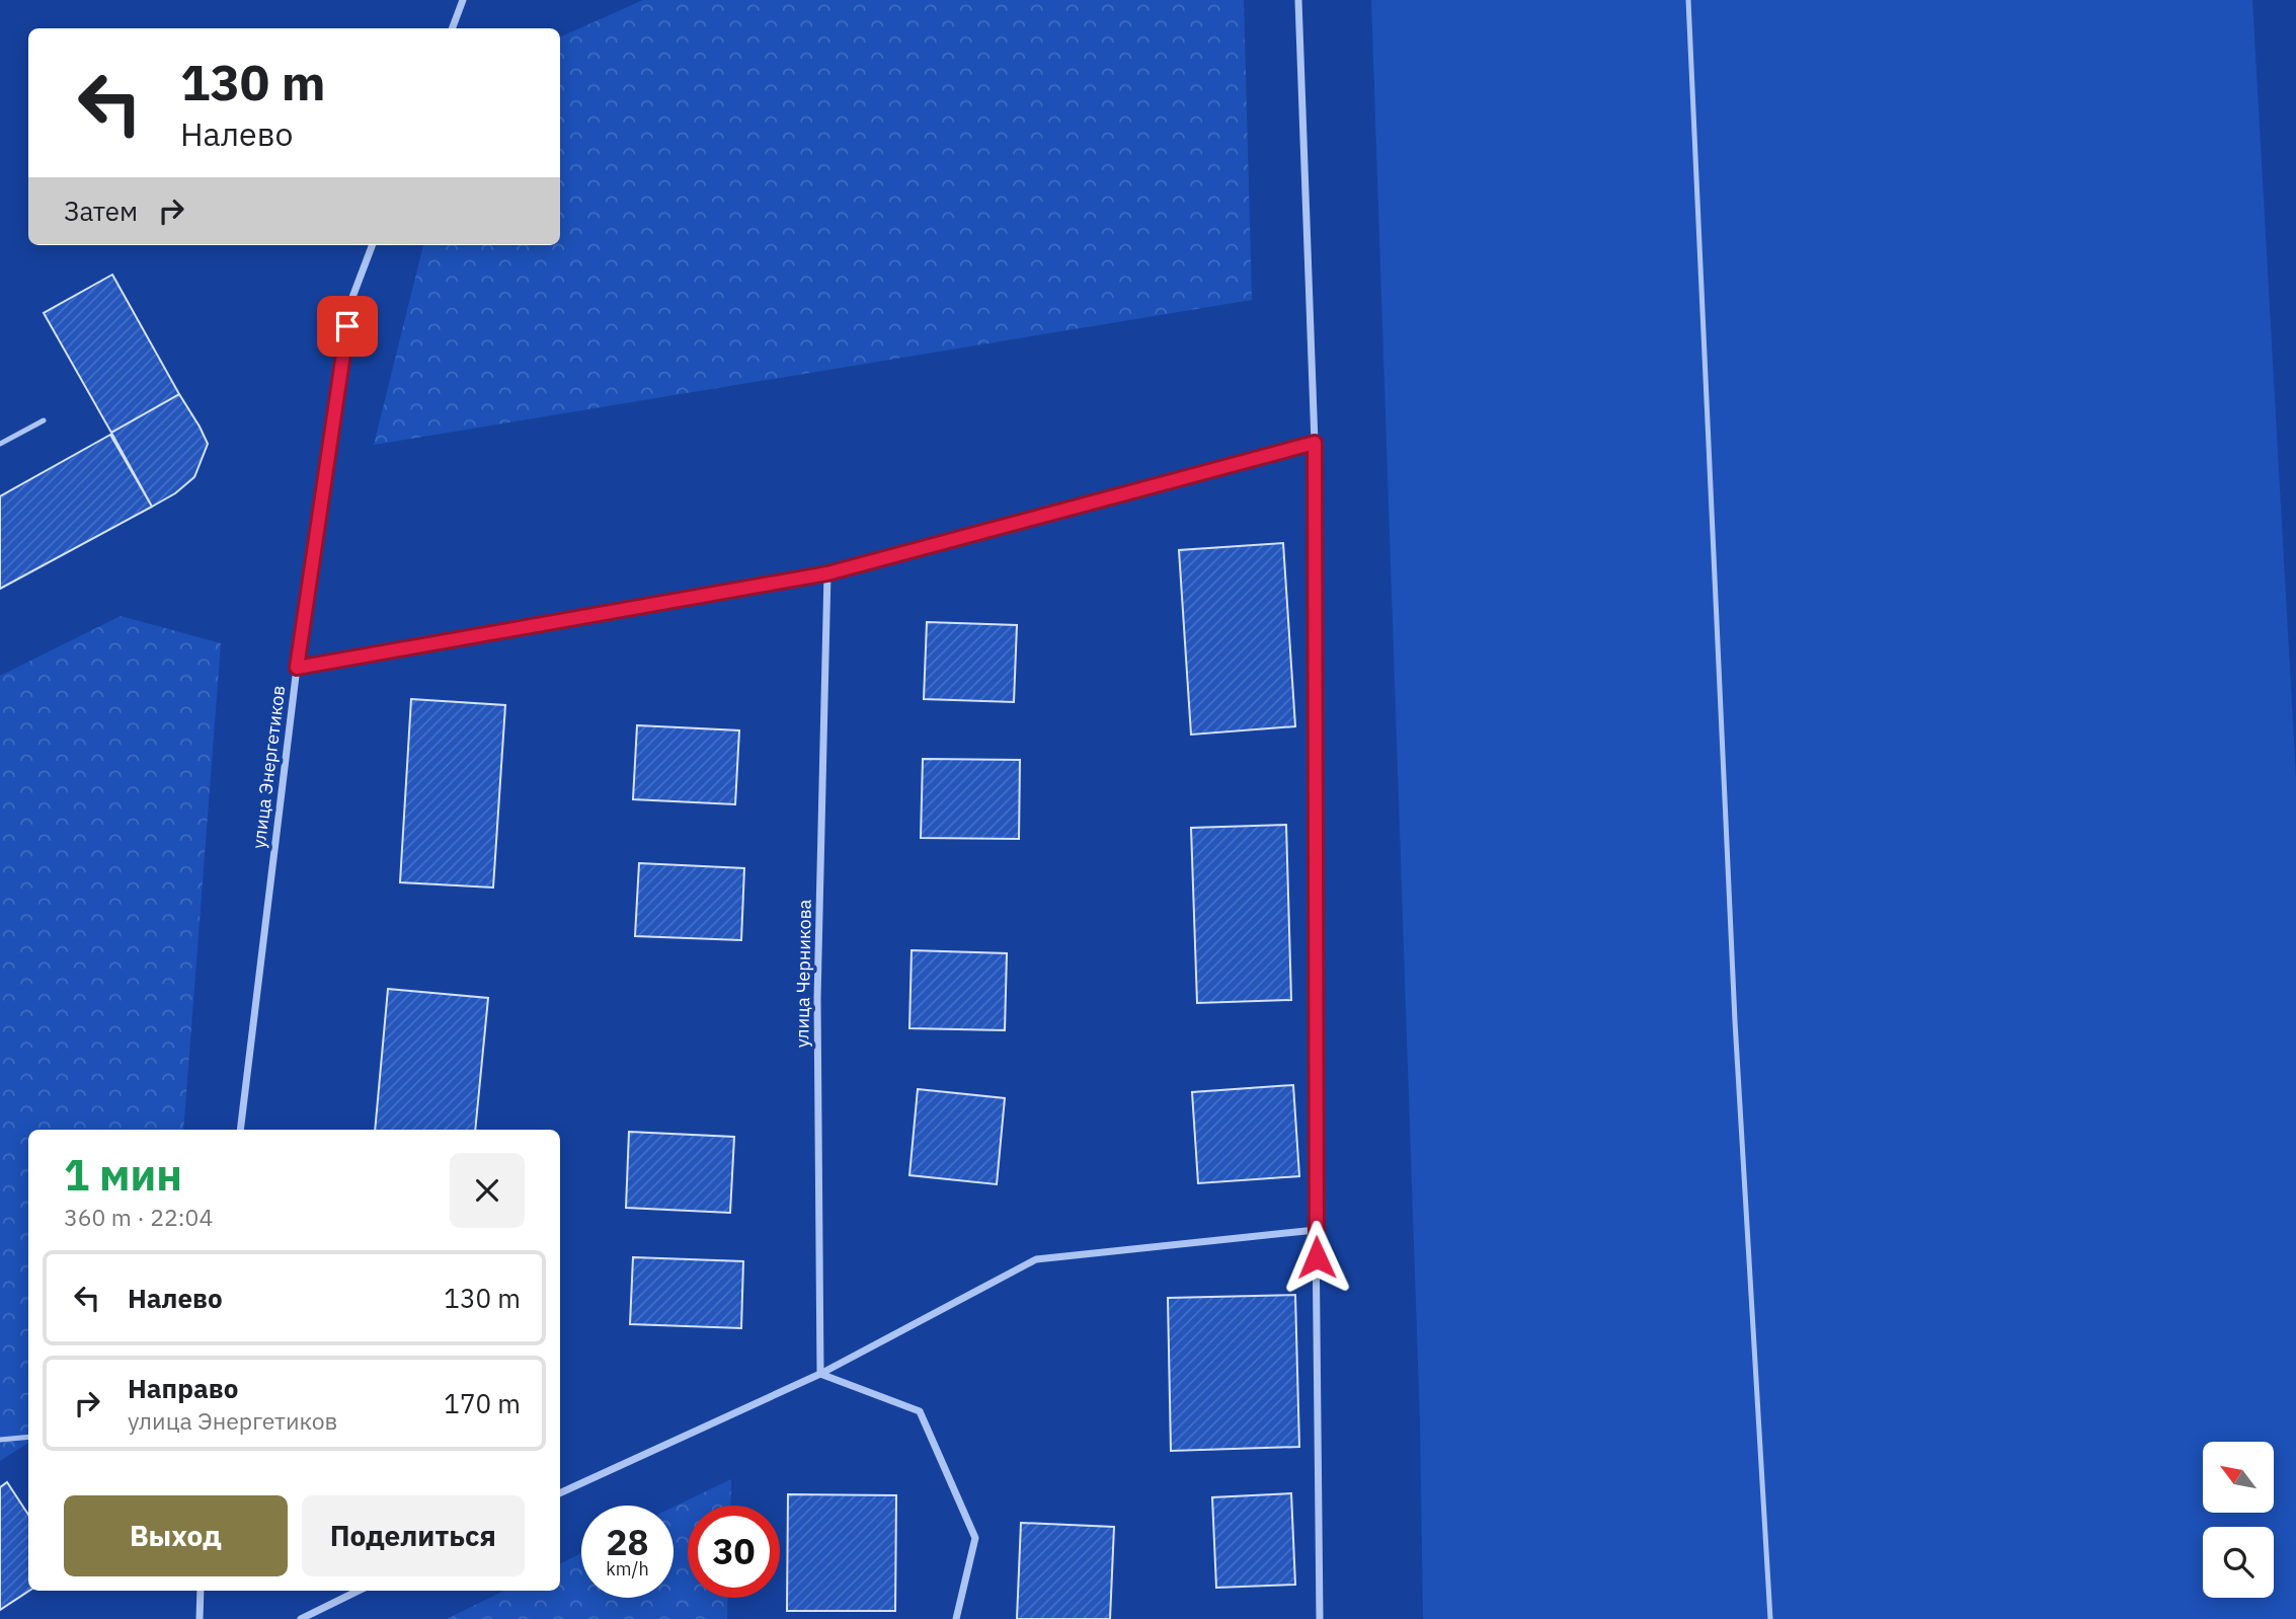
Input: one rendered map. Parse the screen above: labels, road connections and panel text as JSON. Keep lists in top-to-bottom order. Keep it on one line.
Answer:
{"streets":{"street":["улица Энергетиков","улица Черникова"]},"north":"top left","page":{"turn":["130 m","Налево"],"then":"Затем","heading":["1 мин","360 m · 22:04"],"list":[{"name":"Налево","value":"130 m"},{"name":"Направо","note":"улица Энергетиков","value":"170 m"}],"buttons":["Выход","Поделиться"],"speed":"28 km/h","limit":"30"}}
